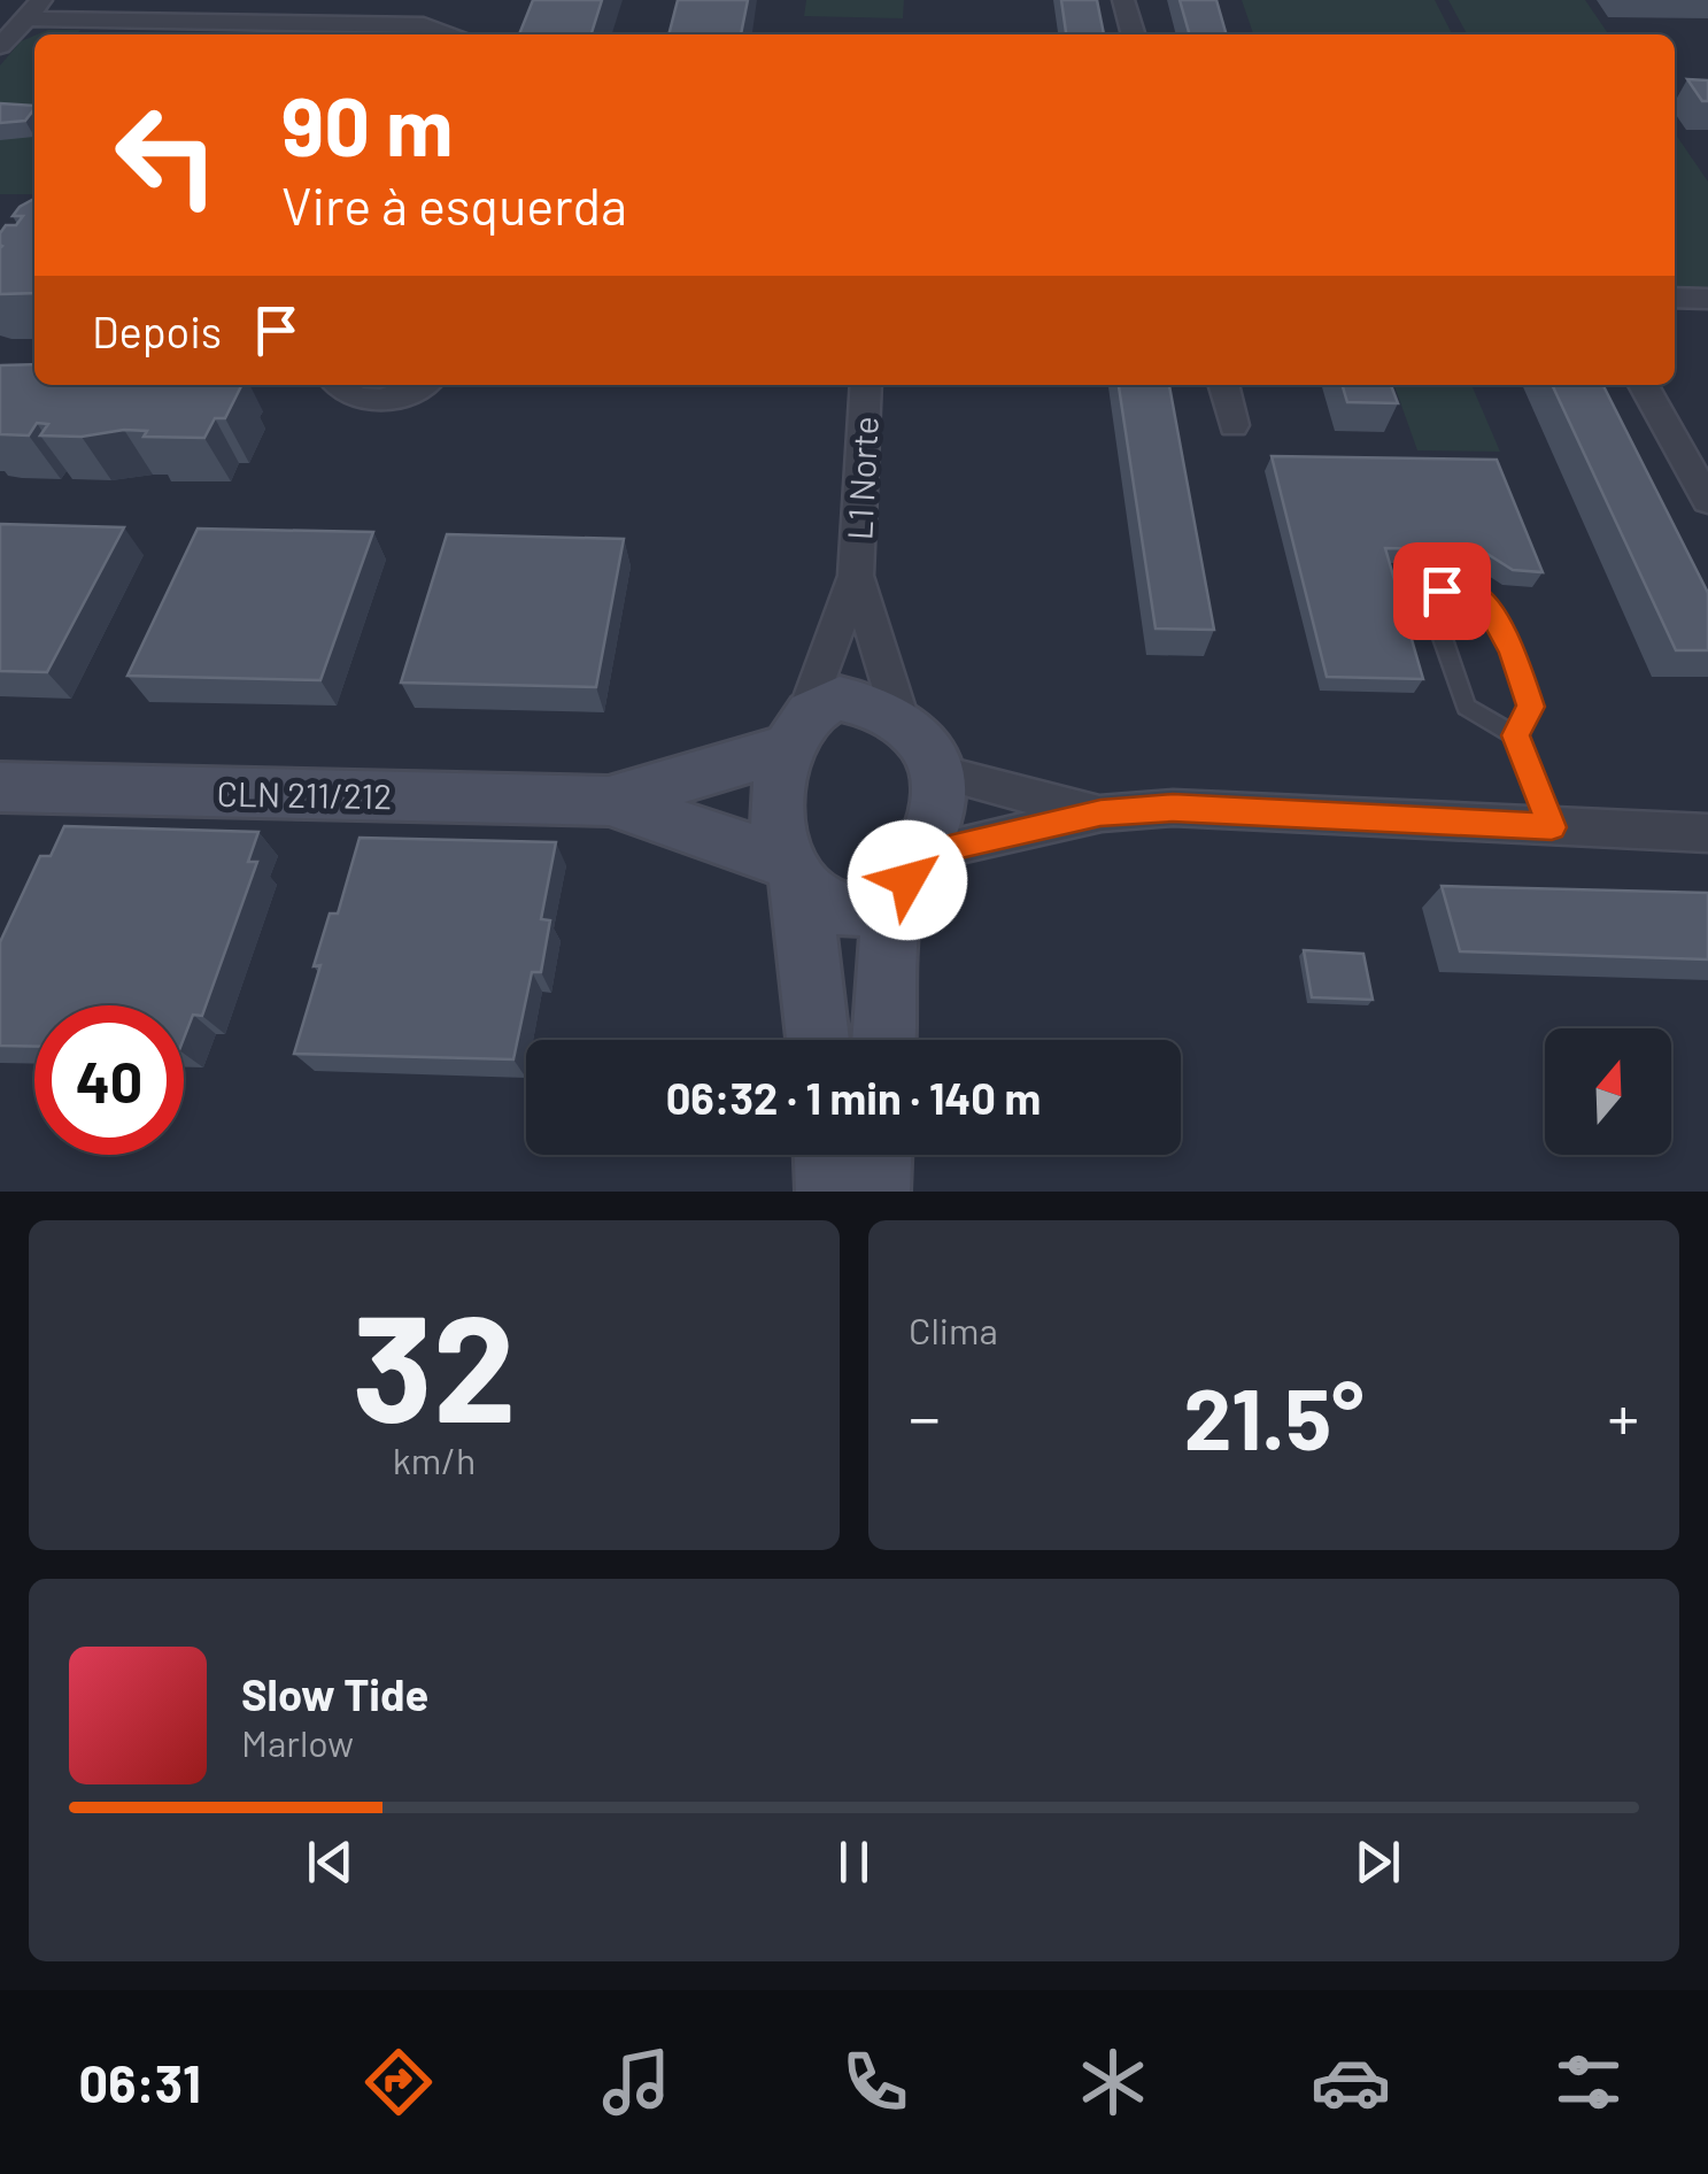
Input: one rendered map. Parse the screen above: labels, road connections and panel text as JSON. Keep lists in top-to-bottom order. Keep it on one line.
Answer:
{"streets":{"street":["L1 Norte","CLN 211/212"]},"crossings":[["L1 Norte","CLN 211/212"]],"north":"top","page":{"turn":["90 m","Vire à esquerda"],"then":"Depois","limit":"40","trip":"06:32 · 1 min · 140 m","tile":[["32","km/h"],"Clima"],"heat":["−","21.5°","+"],"song":["Slow Tide","Marlow"],"tabs":"06:31"}}
